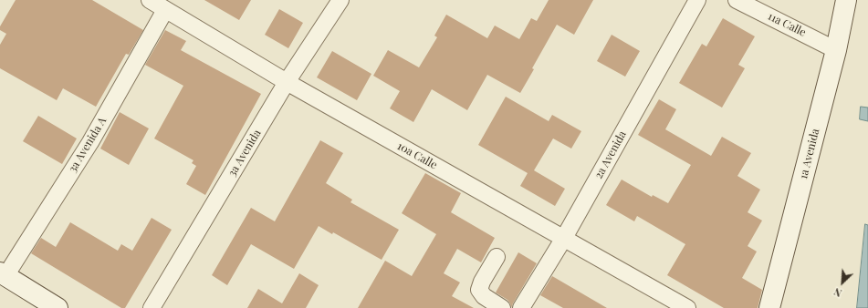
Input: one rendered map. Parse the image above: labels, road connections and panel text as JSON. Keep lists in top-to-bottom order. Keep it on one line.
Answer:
{"streets":{"street":["11a Calle","3a Avenida A","3a Avenida","1a Avenida","2a Avenida","10a Calle"]},"crossings":[["11a Calle","1a Avenida"],["3a Avenida A","10a Calle"],["3a Avenida","10a Calle"],["2a Avenida","10a Calle"]],"north":"bottom left"}
